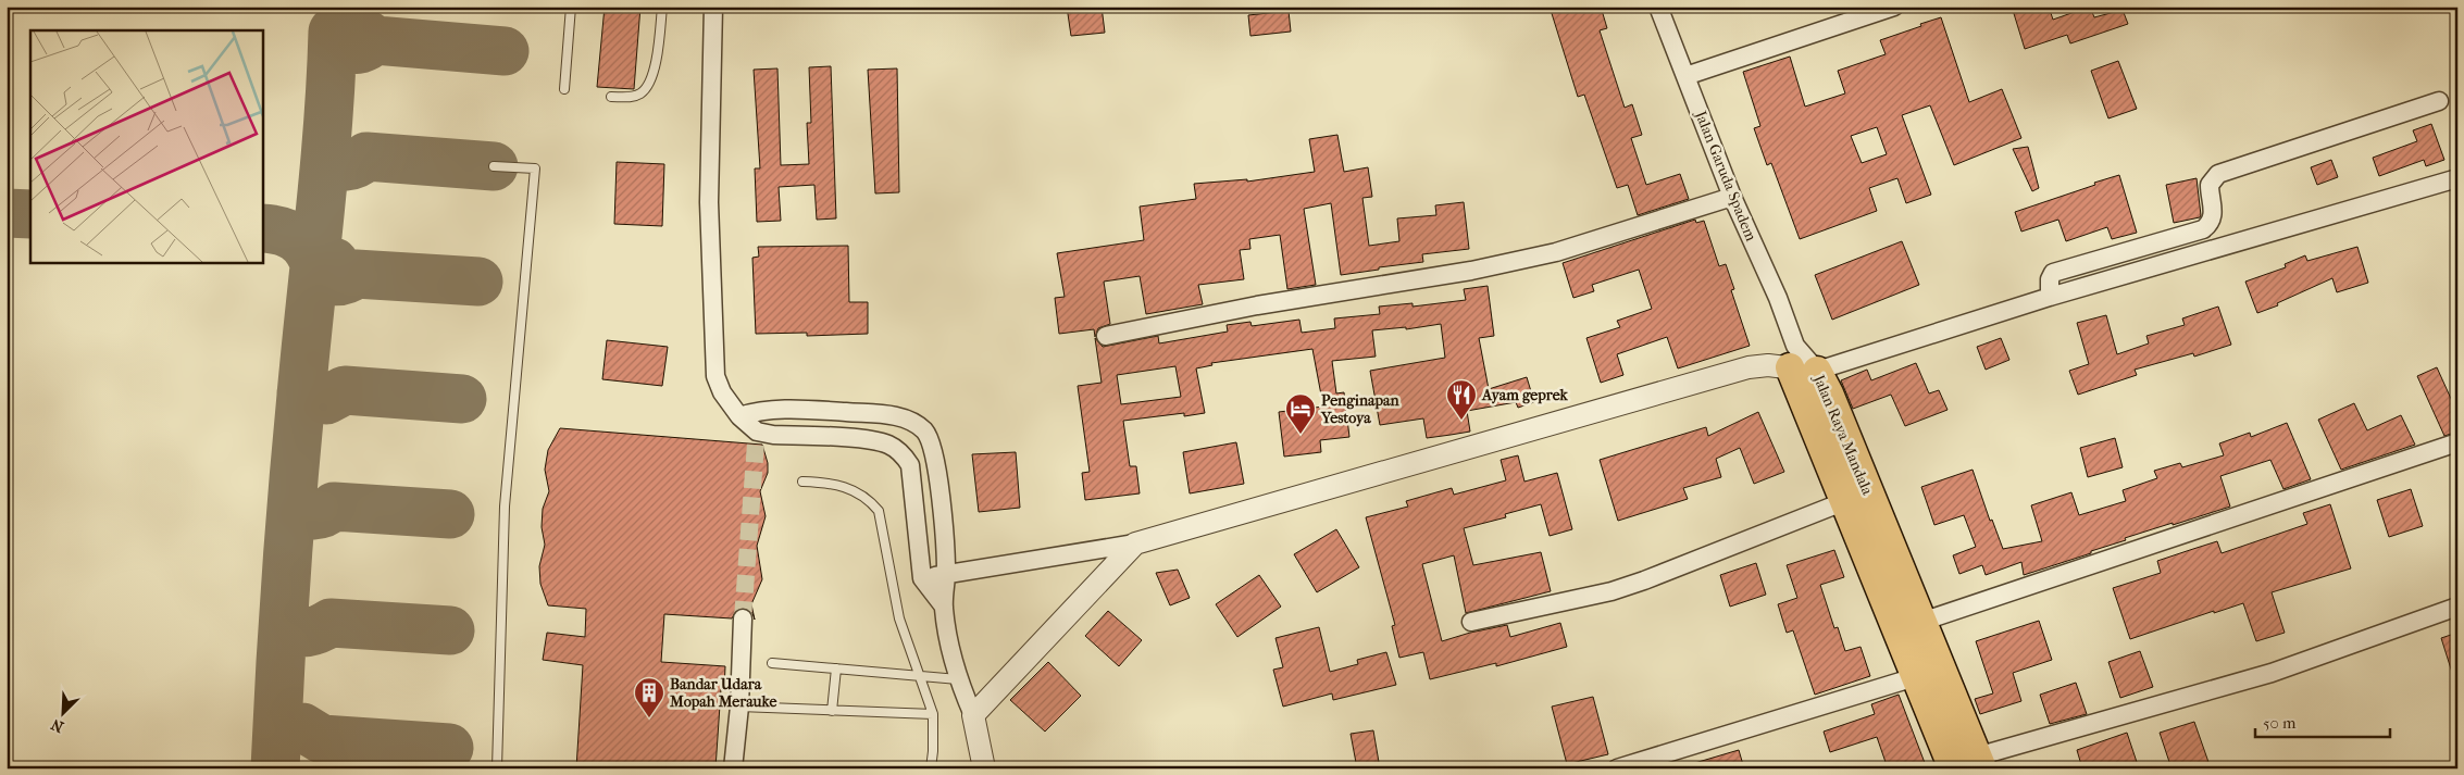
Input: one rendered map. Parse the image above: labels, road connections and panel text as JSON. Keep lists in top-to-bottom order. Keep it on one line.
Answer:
{"streets":{"highway":["Jalan Raya Mandala"],"street":["Jalan Garuda Spadem"]},"crossings":[["Jalan Garuda Spadem","Jalan Raya Mandala"]],"places":{"restaurant":["Ayam geprek"],"hotel":["Penginapan Yestoya"],"building":["Bandar Udara Mopah Merauke"]},"scale_bar":"50 m","north":"bottom left"}
